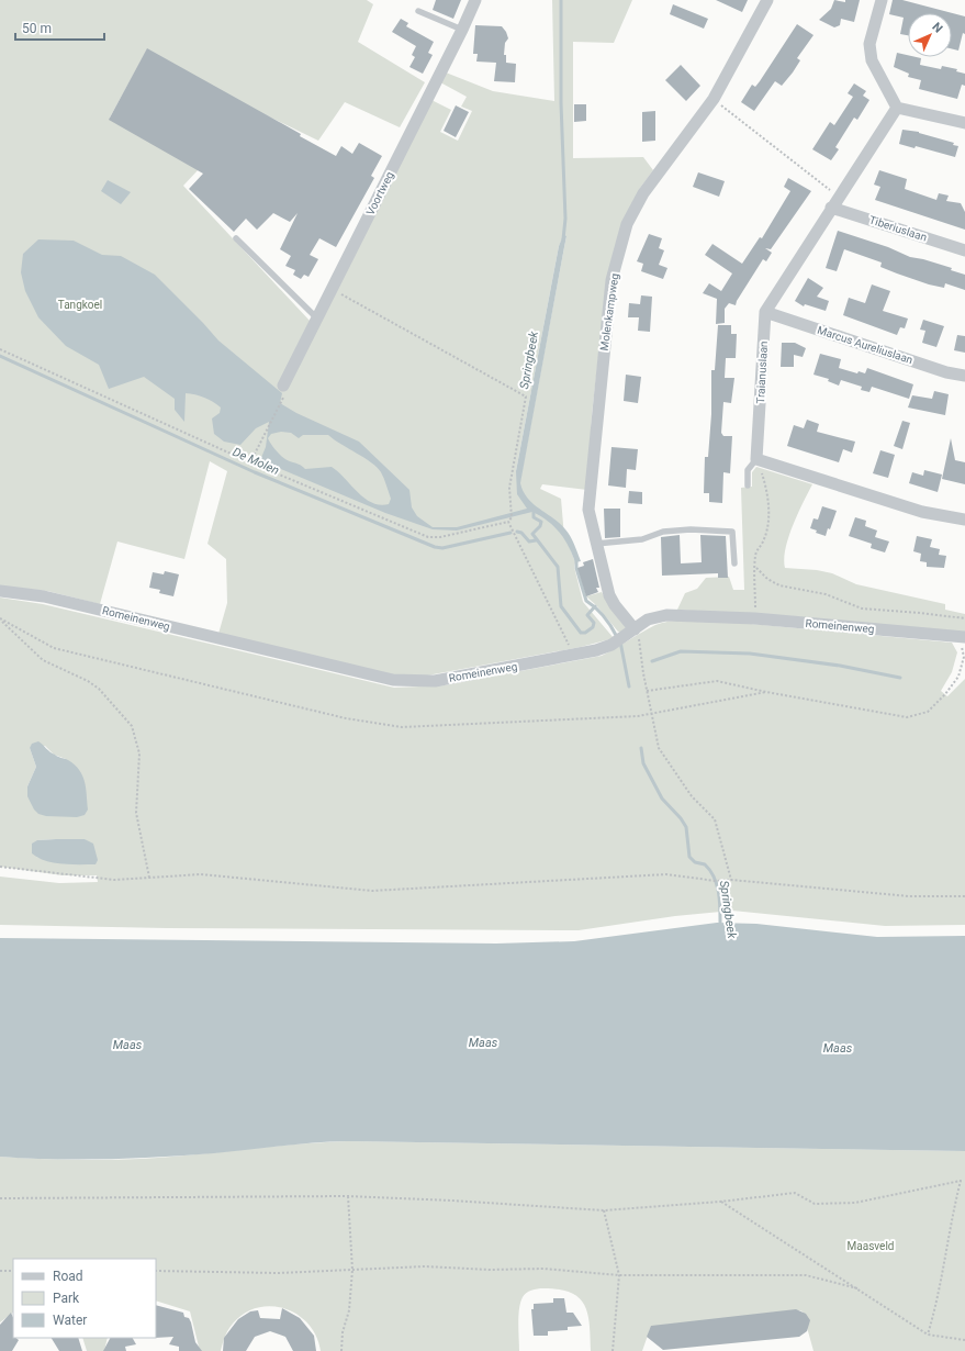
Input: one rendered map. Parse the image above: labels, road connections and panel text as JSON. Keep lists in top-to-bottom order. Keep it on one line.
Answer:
{"streets":{"street":["Voortweg","Tiberiuslaan","Molenkampweg","Marcus Aureliuslaan","Traianuslaan","Romeinenweg"]},"crossings":[["Tiberiuslaan","Traianuslaan"],["Molenkampweg","Romeinenweg"],["Marcus Aureliuslaan","Traianuslaan"]],"water":["Springbeek","De Molen","Maas"],"parks":["Tangkoel","Maasveld"],"legend":["Road","Park","Water"],"scale_bar":"50 m","north":"top right"}
